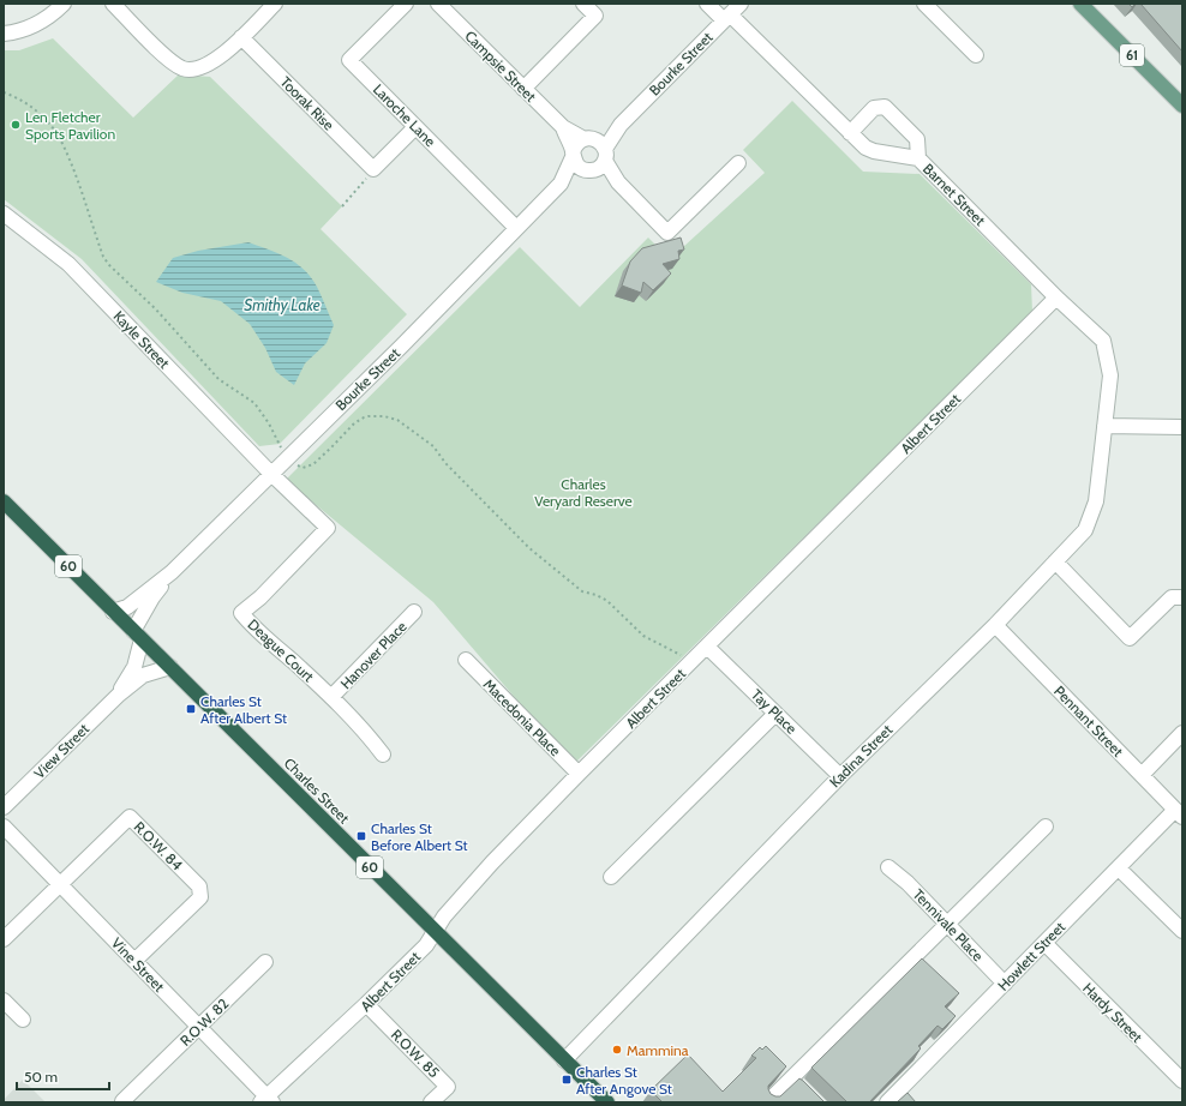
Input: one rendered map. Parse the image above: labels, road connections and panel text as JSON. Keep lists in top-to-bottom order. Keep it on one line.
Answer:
{"streets":{"highway":["60","Charles Street"],"main road":["61"],"street":["Bourke Street","Campsie Street","Toorak Rise","Laroche Lane","Barnet Street","Kayle Street","Albert Street","Deague Court","Hanover Place","Tay Place","Macedonia Place","Pennant Street","View Street","Kadina Street","R.O.W. 84","Tennivale Place","Howlett Street","Vine Street","Hardy Street","R.O.W. 82","R.O.W. 85"]},"crossings":[["Bourke Street","Campsie Street"],["Bourke Street","Laroche Lane"],["Bourke Street","Barnet Street"],["Bourke Street","Kayle Street"],["Bourke Street","Deague Court"],["Bourke Street","View Street"],["Bourke Street","Charles Street"],["Barnet Street","Albert Street"],["Barnet Street","Kadina Street"],["Kayle Street","Deague Court"],["Albert Street","Tay Place"],["Albert Street","Macedonia Place"],["Albert Street","Charles Street"],["Albert Street","Vine Street"],["Albert Street","R.O.W. 85"],["Deague Court","Hanover Place"],["Tay Place","Kadina Street"],["Pennant Street","Kadina Street"],["Pennant Street","Howlett Street"],["View Street","Charles Street"],["Kadina Street","Charles Street"],["R.O.W. 84","Vine Street"],["Tennivale Place","Howlett Street"],["Howlett Street","Hardy Street"],["Vine Street","R.O.W. 82"]],"water":["Smithy Lake"],"parks":["Charles Veryard Reserve"],"places":{"other":["Len Fletcher Sports Pavilion","Mammina"],"transit":["Charles St After Albert St","Charles St Before Albert St","Charles St After Angove St"]},"scale_bar":"50 m"}
